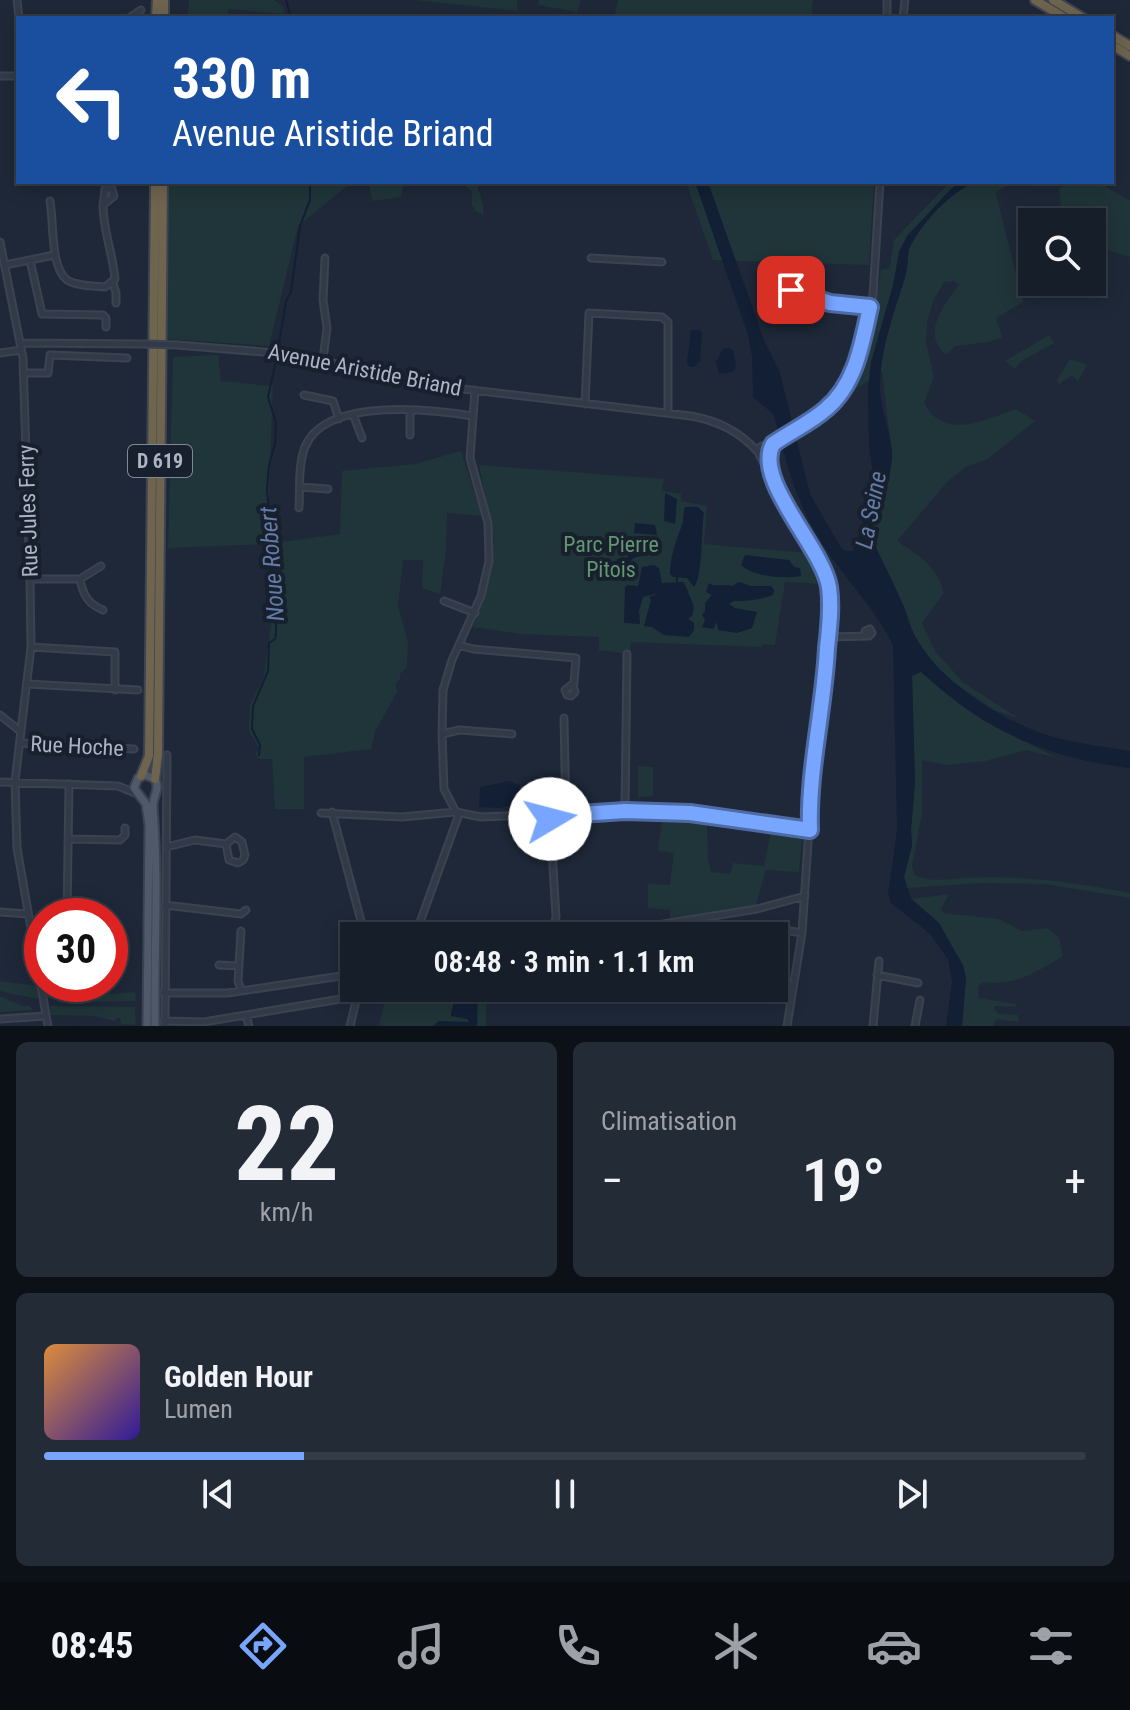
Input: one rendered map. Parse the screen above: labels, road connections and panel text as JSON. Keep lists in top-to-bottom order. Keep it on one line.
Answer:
{"streets":{"highway":["D 619"],"street":["Avenue Aristide Briand","Rue Jules Ferry","Rue Hoche"]},"crossings":[["Avenue Aristide Briand","Rue Jules Ferry"],["Rue Jules Ferry","Rue Hoche"]],"water":["La Seine","Noue Robert"],"parks":["Parc Pierre Pitois"],"page":{"turn":["330 m","Avenue Aristide Briand"],"limit":"30","trip":"08:48 · 3 min · 1.1 km","tile":[["22","km/h"],"Climatisation"],"heat":["−","19°","+"],"song":["Golden Hour","Lumen"],"tabs":"08:45"}}
